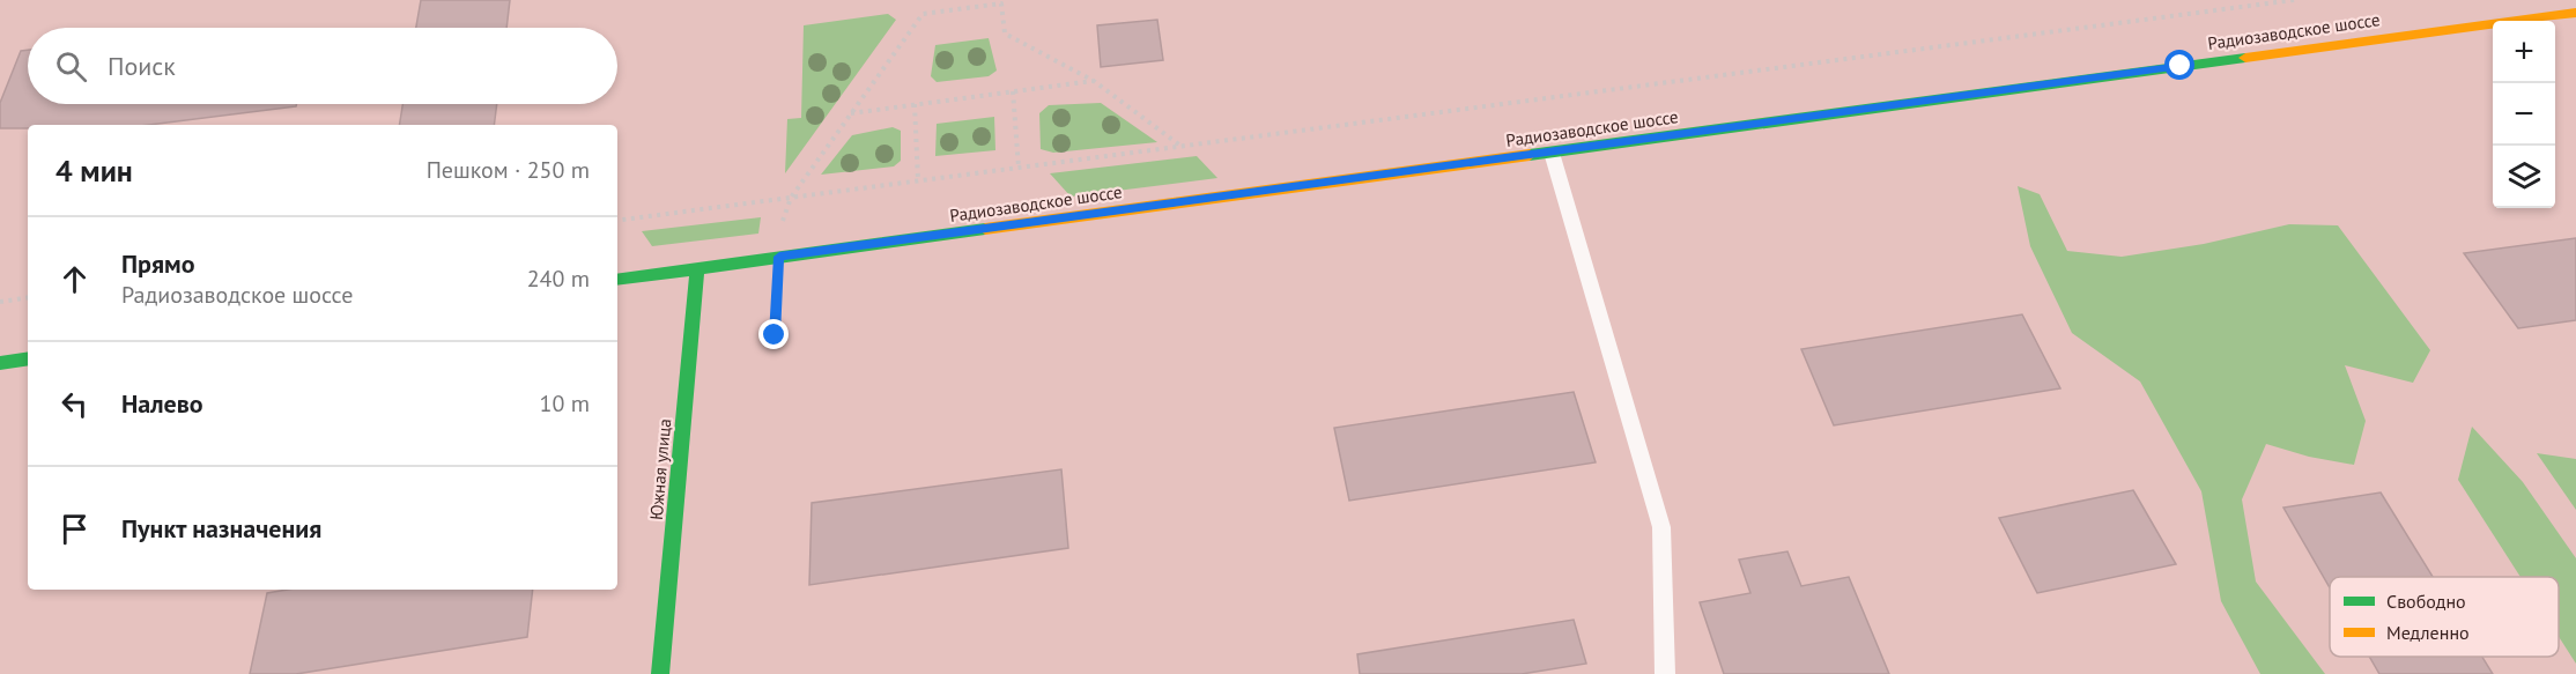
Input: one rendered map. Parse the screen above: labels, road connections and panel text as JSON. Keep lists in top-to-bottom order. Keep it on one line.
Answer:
{"streets":{"street":["Радиозаводское шоссе","Южная улица"]},"crossings":[["Радиозаводское шоссе","Южная улица"]],"legend":["Свободно","Медленно"],"page":{"map_buttons":["+","−"],"search":"Поиск","heading":["4 мин","Пешком · 250 m"],"list":[["Прямо","Радиозаводское шоссе","240 m"],["Налево","10 m"],"Пункт назначения"]}}
